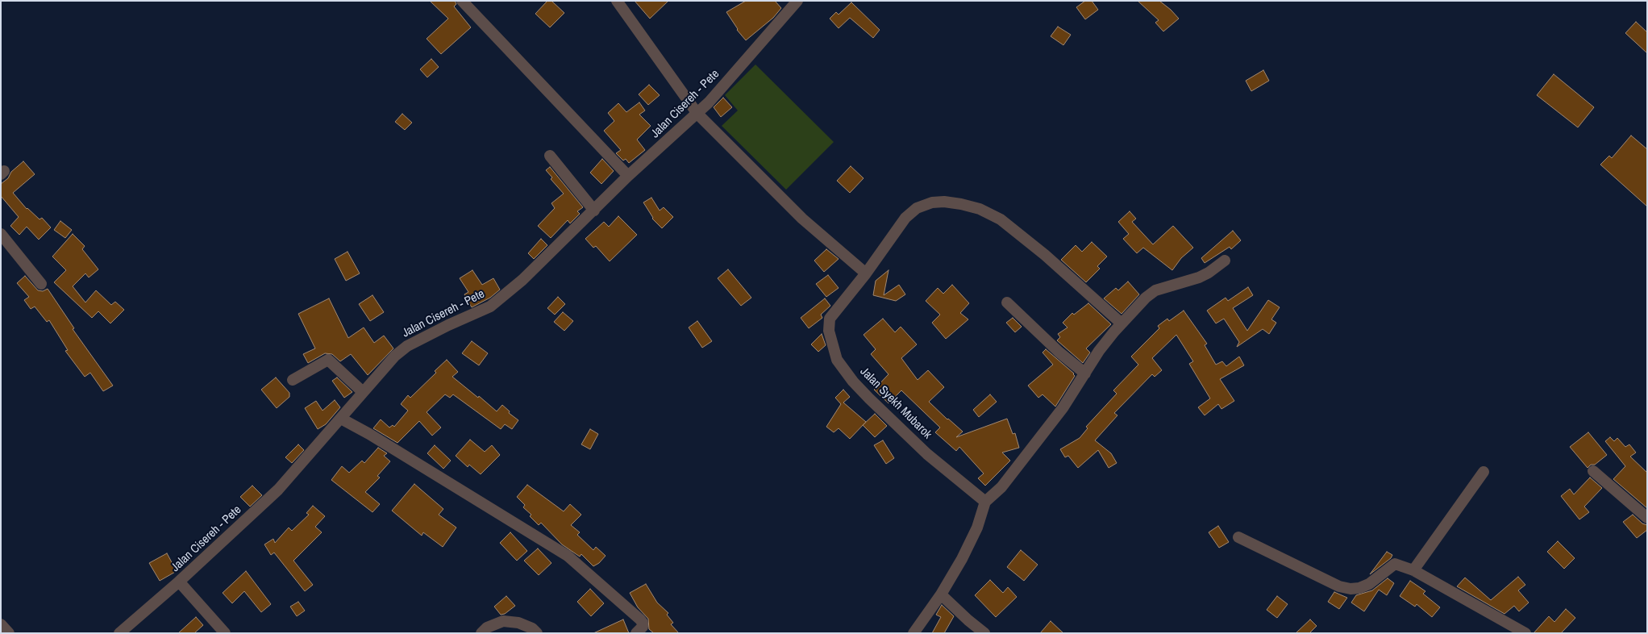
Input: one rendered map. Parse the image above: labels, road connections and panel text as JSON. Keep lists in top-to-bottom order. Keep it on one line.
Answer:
{"streets":{"street":["Jalan Cisereh - Pete","Jalan Syekh Mubarok"]}}
